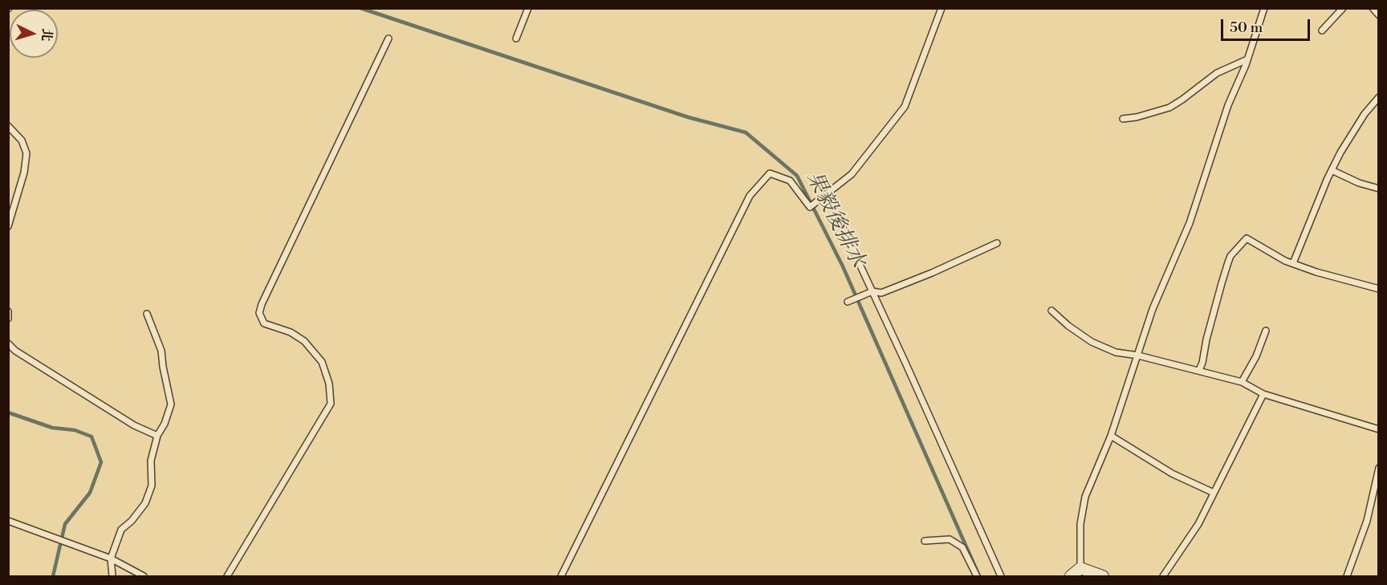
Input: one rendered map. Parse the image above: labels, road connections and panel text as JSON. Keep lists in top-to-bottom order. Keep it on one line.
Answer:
{"water":["果毅後排水"],"scale_bar":"50 m","north":"right"}
